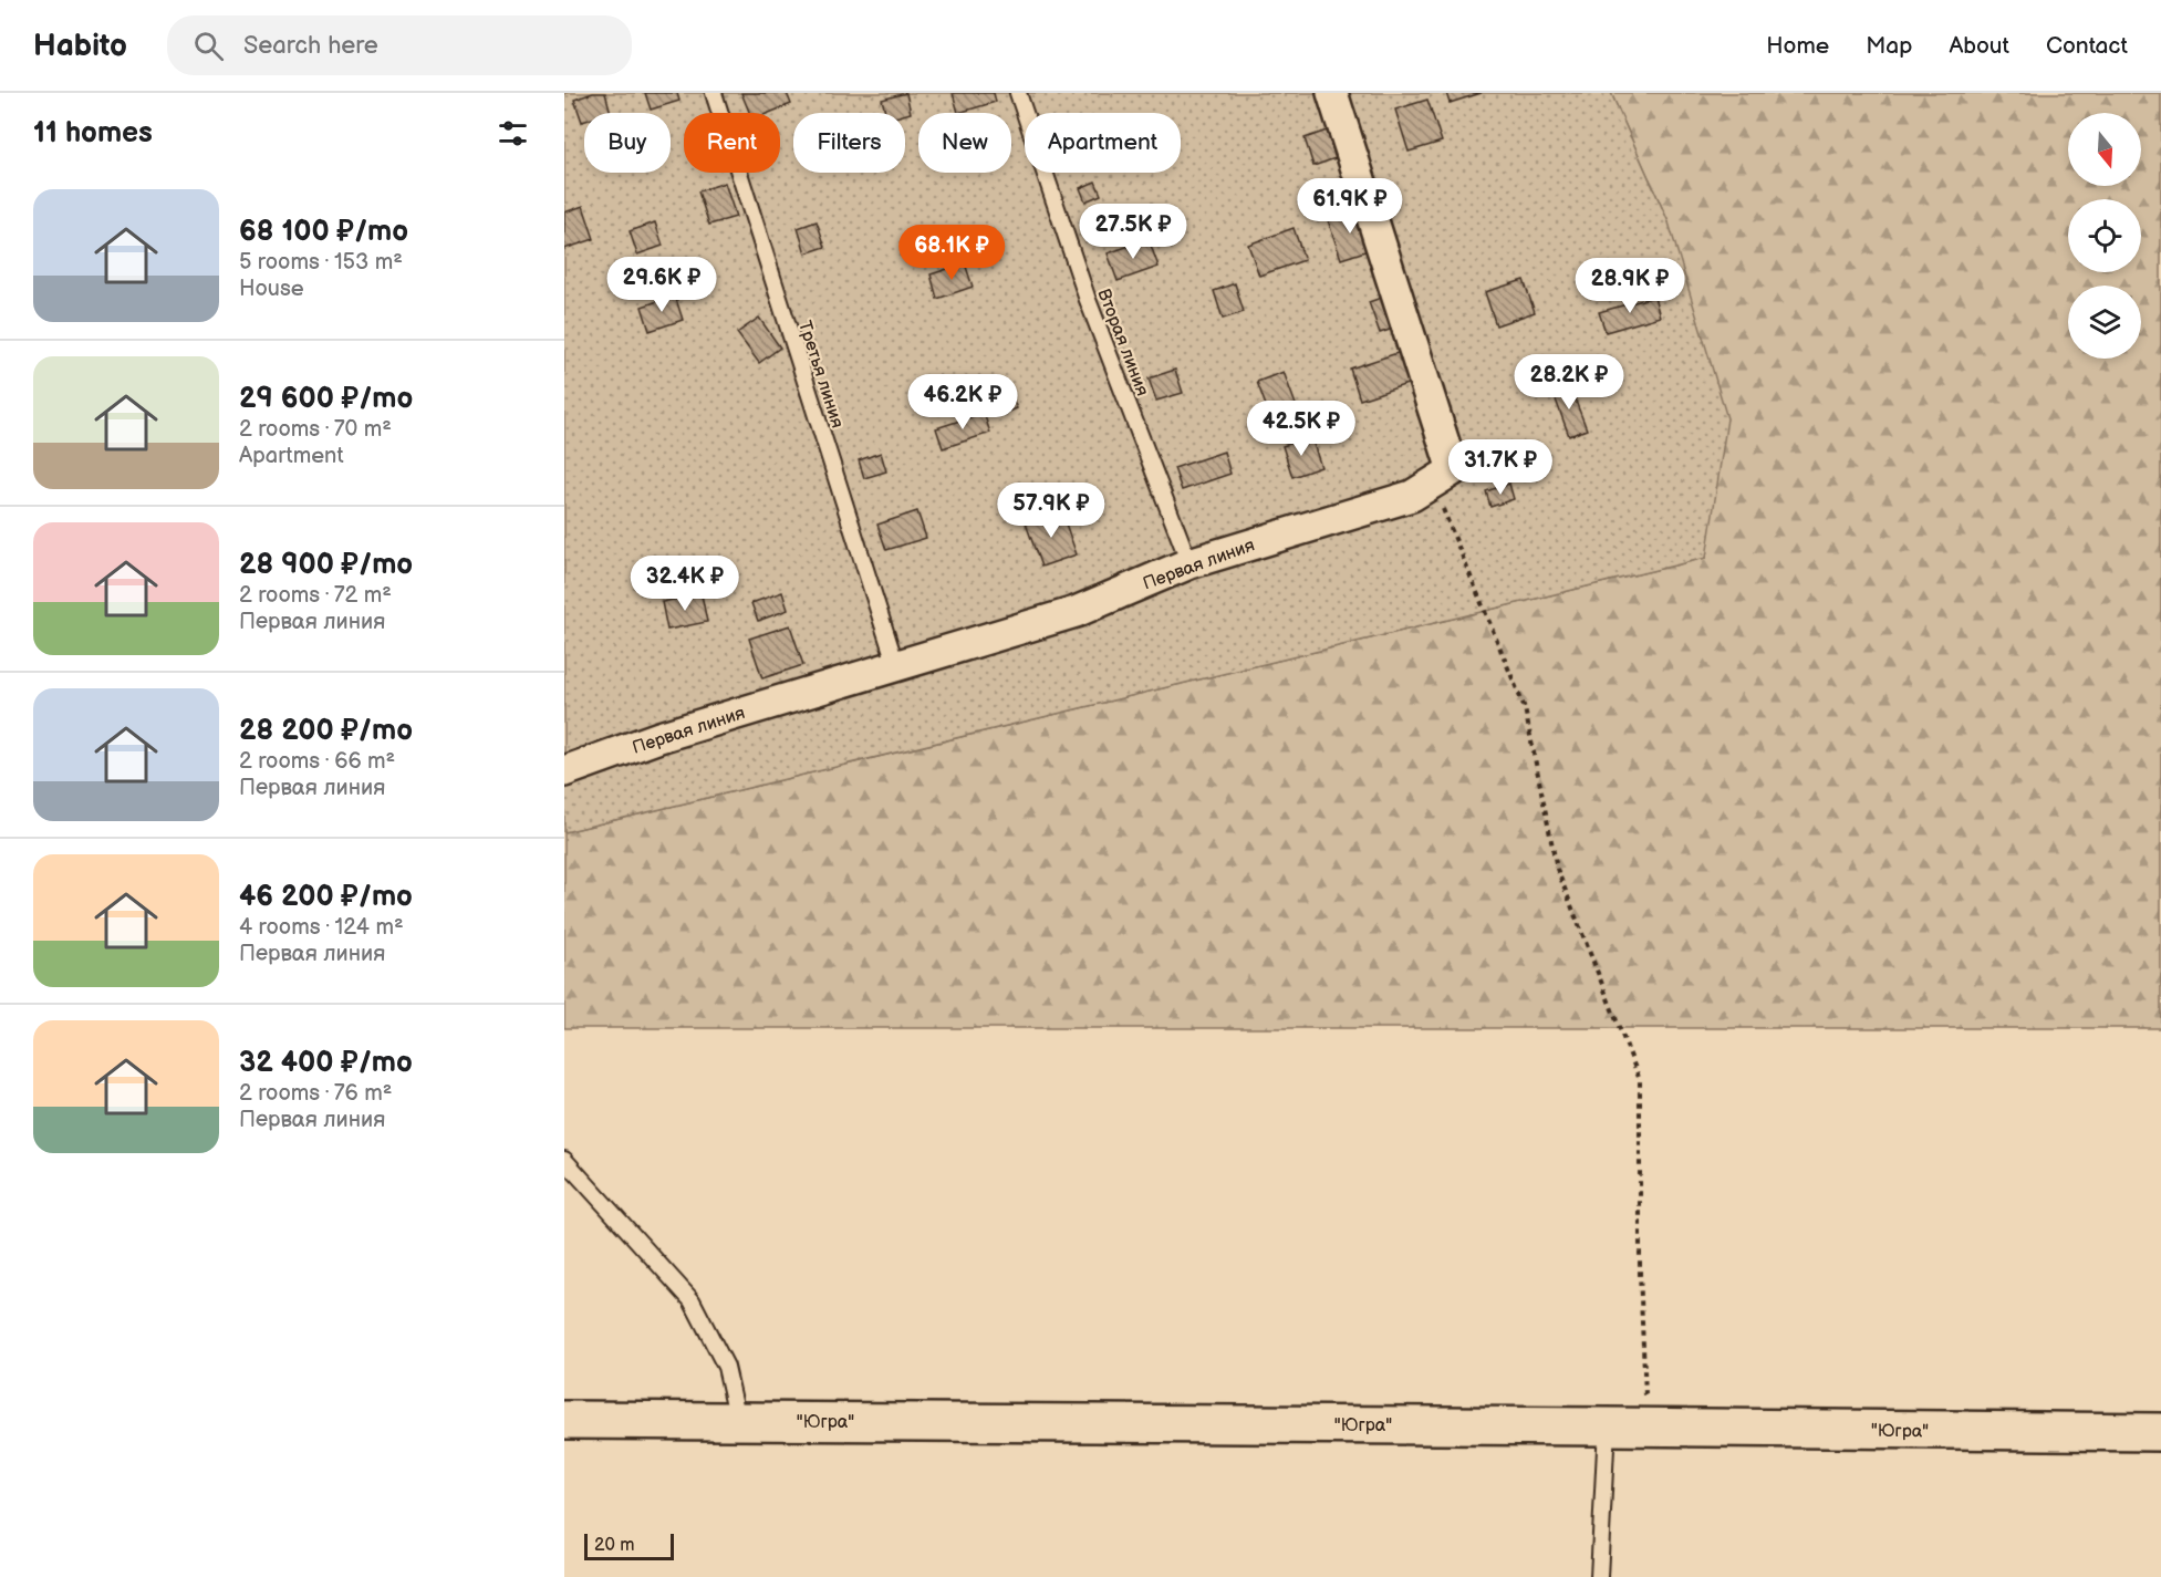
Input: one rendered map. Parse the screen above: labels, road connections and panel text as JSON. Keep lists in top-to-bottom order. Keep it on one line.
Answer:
{"streets":{"main road":["\"Югра\""],"street":["Первая линия"],"lane":["Вторая линия","Третья линия"]},"crossings":[["Вторая линия","Первая линия"],["Третья линия","Первая линия"]],"scale_bar":"20 m","north":"bottom","page":{"header":"Habito","search":"Search here","nav":["Home","Map","About","Contact"],"heading":"11 homes","chip":["Buy","Rent","Filters","New","Apartment"],"list":[{"name":"68 100 ₽/mo","note":"5 rooms · 153 m² · House"},{"name":"29 600 ₽/mo","note":"2 rooms · 70 m² · Apartment"},{"name":"28 900 ₽/mo","note":"2 rooms · 72 m² · Первая линия"},{"name":"28 200 ₽/mo","note":"2 rooms · 66 m² · Первая линия"},{"name":"46 200 ₽/mo","note":"4 rooms · 124 m² · Первая линия"},{"name":"32 400 ₽/mo","note":"2 rooms · 76 m² · Первая линия"}],"price":["61.9K ₽","27.5K ₽","68.1K ₽","29.6K ₽","28.9K ₽","28.2K ₽","46.2K ₽","42.5K ₽","31.7K ₽","57.9K ₽","32.4K ₽"],"scale":"20 m"}}
